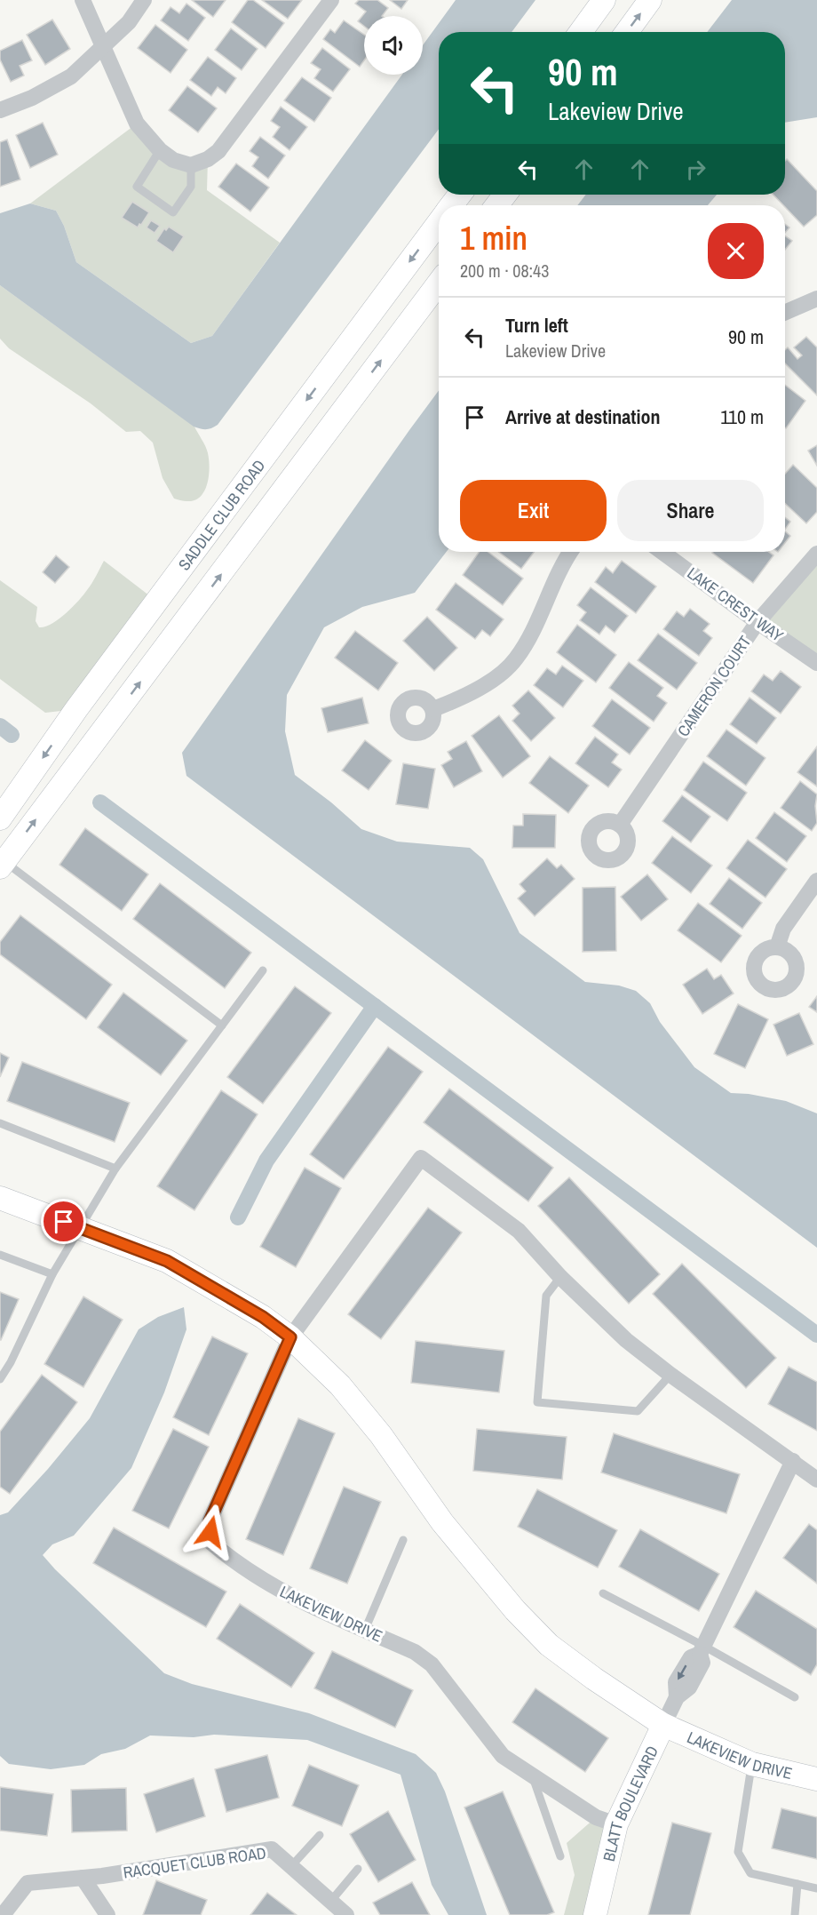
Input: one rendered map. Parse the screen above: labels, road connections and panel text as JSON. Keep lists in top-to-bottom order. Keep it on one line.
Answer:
{"streets":{"street":["SADDLE CLUB ROAD","LAKE CREST WAY","CAMERON COURT","LAKEVIEW DRIVE","BLATT BOULEVARD","RACQUET CLUB ROAD"]},"crossings":[["LAKE CREST WAY","CAMERON COURT"],["LAKEVIEW DRIVE","BLATT BOULEVARD"]],"page":{"turn":["90 m","Lakeview Drive"],"heading":["1 min","200 m · 08:43"],"list":[{"name":"Turn left","note":"Lakeview Drive","value":"90 m"},{"name":"Arrive at destination","value":"110 m"}],"buttons":["Exit","Share"]}}
